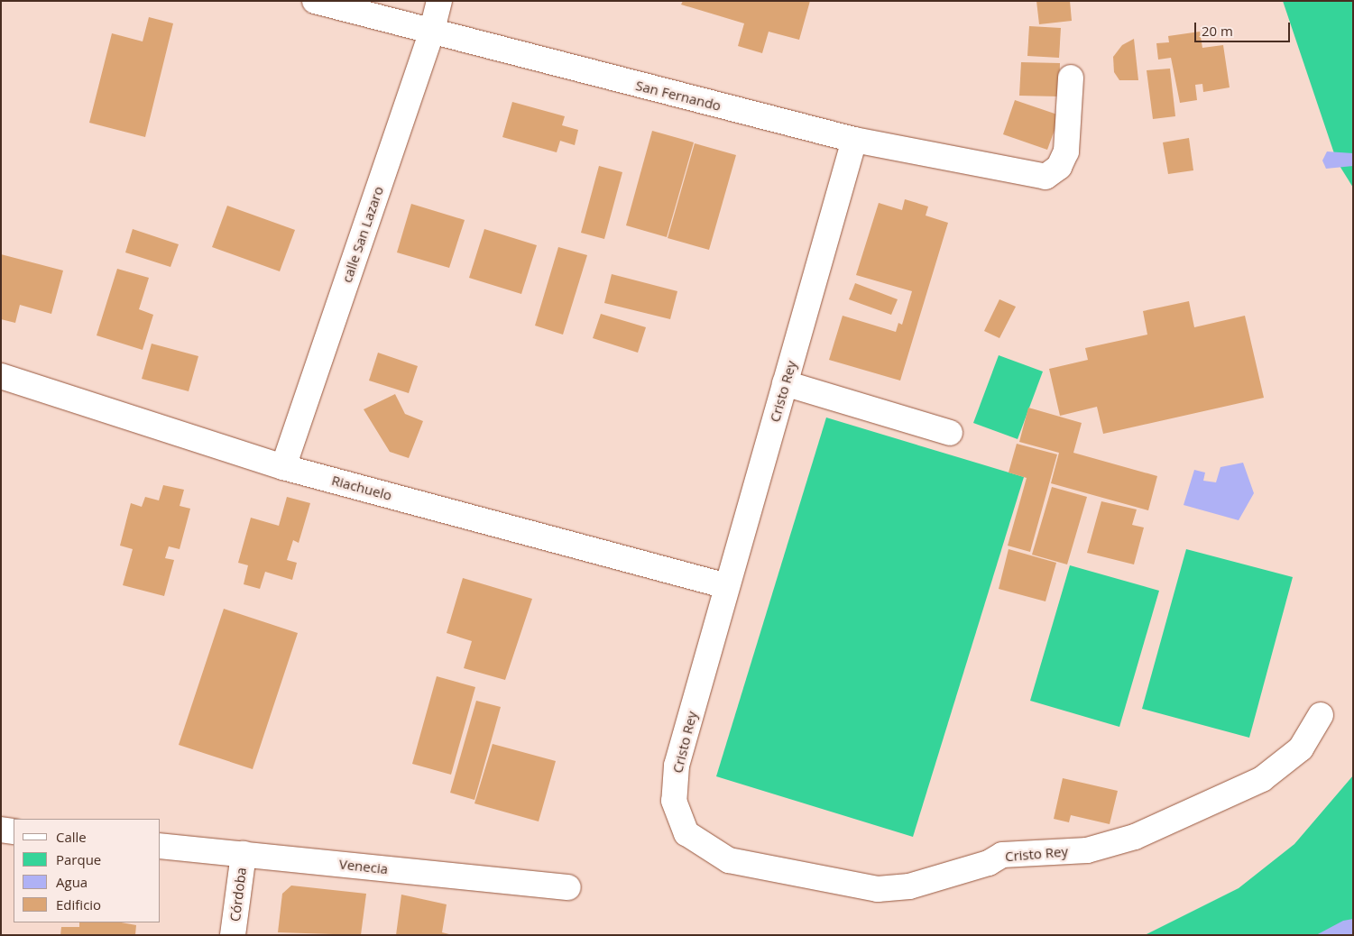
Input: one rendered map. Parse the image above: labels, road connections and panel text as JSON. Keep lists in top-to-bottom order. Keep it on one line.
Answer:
{"streets":{"street":["San Fernando","calle San Lazaro","Cristo Rey","Riachuelo","Venecia","Córdoba"]},"crossings":[["San Fernando","calle San Lazaro"],["San Fernando","Cristo Rey"],["calle San Lazaro","Riachuelo"],["Cristo Rey","Riachuelo"],["Venecia","Córdoba"]],"legend":["Calle","Parque","Agua","Edificio"],"scale_bar":"20 m"}
